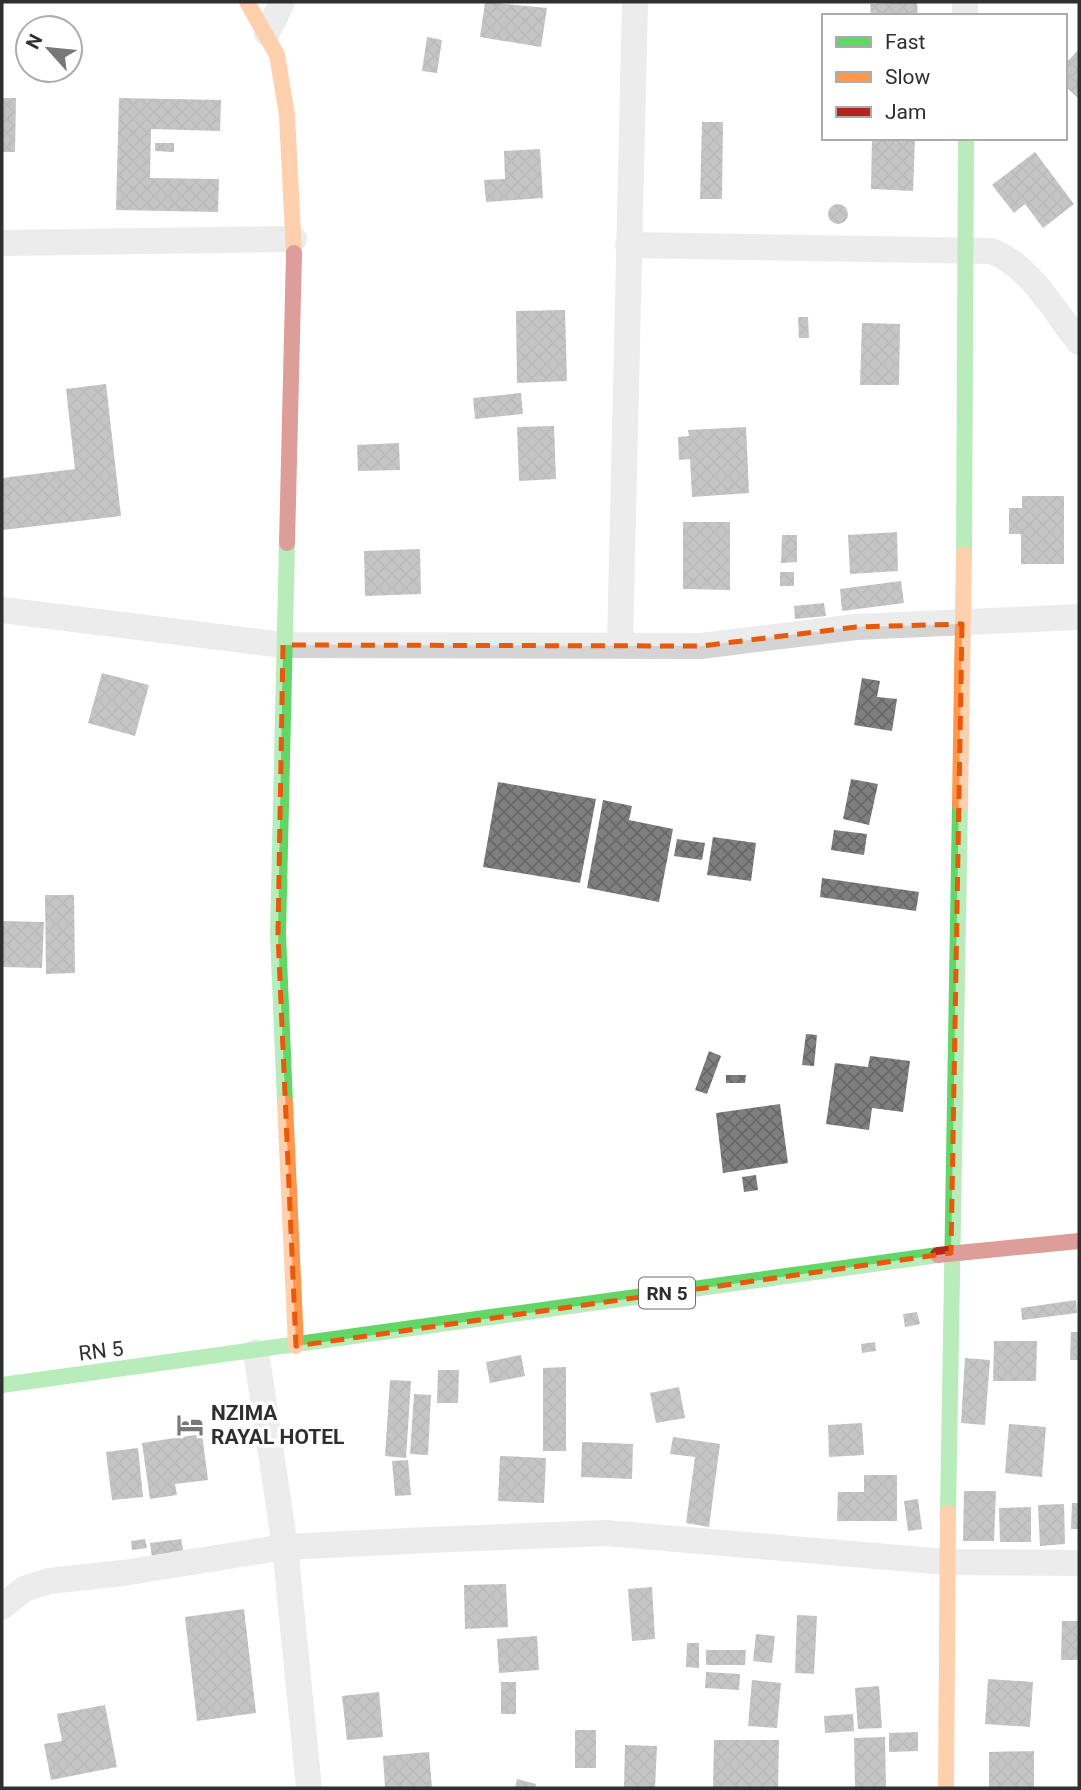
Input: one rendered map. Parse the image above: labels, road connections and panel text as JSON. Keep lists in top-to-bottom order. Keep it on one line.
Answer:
{"streets":{"street":["RN 5"]},"places":{"hotel":["NZIMA RAYAL HOTEL"]},"legend":["Fast","Slow","Jam"],"north":"top left"}
